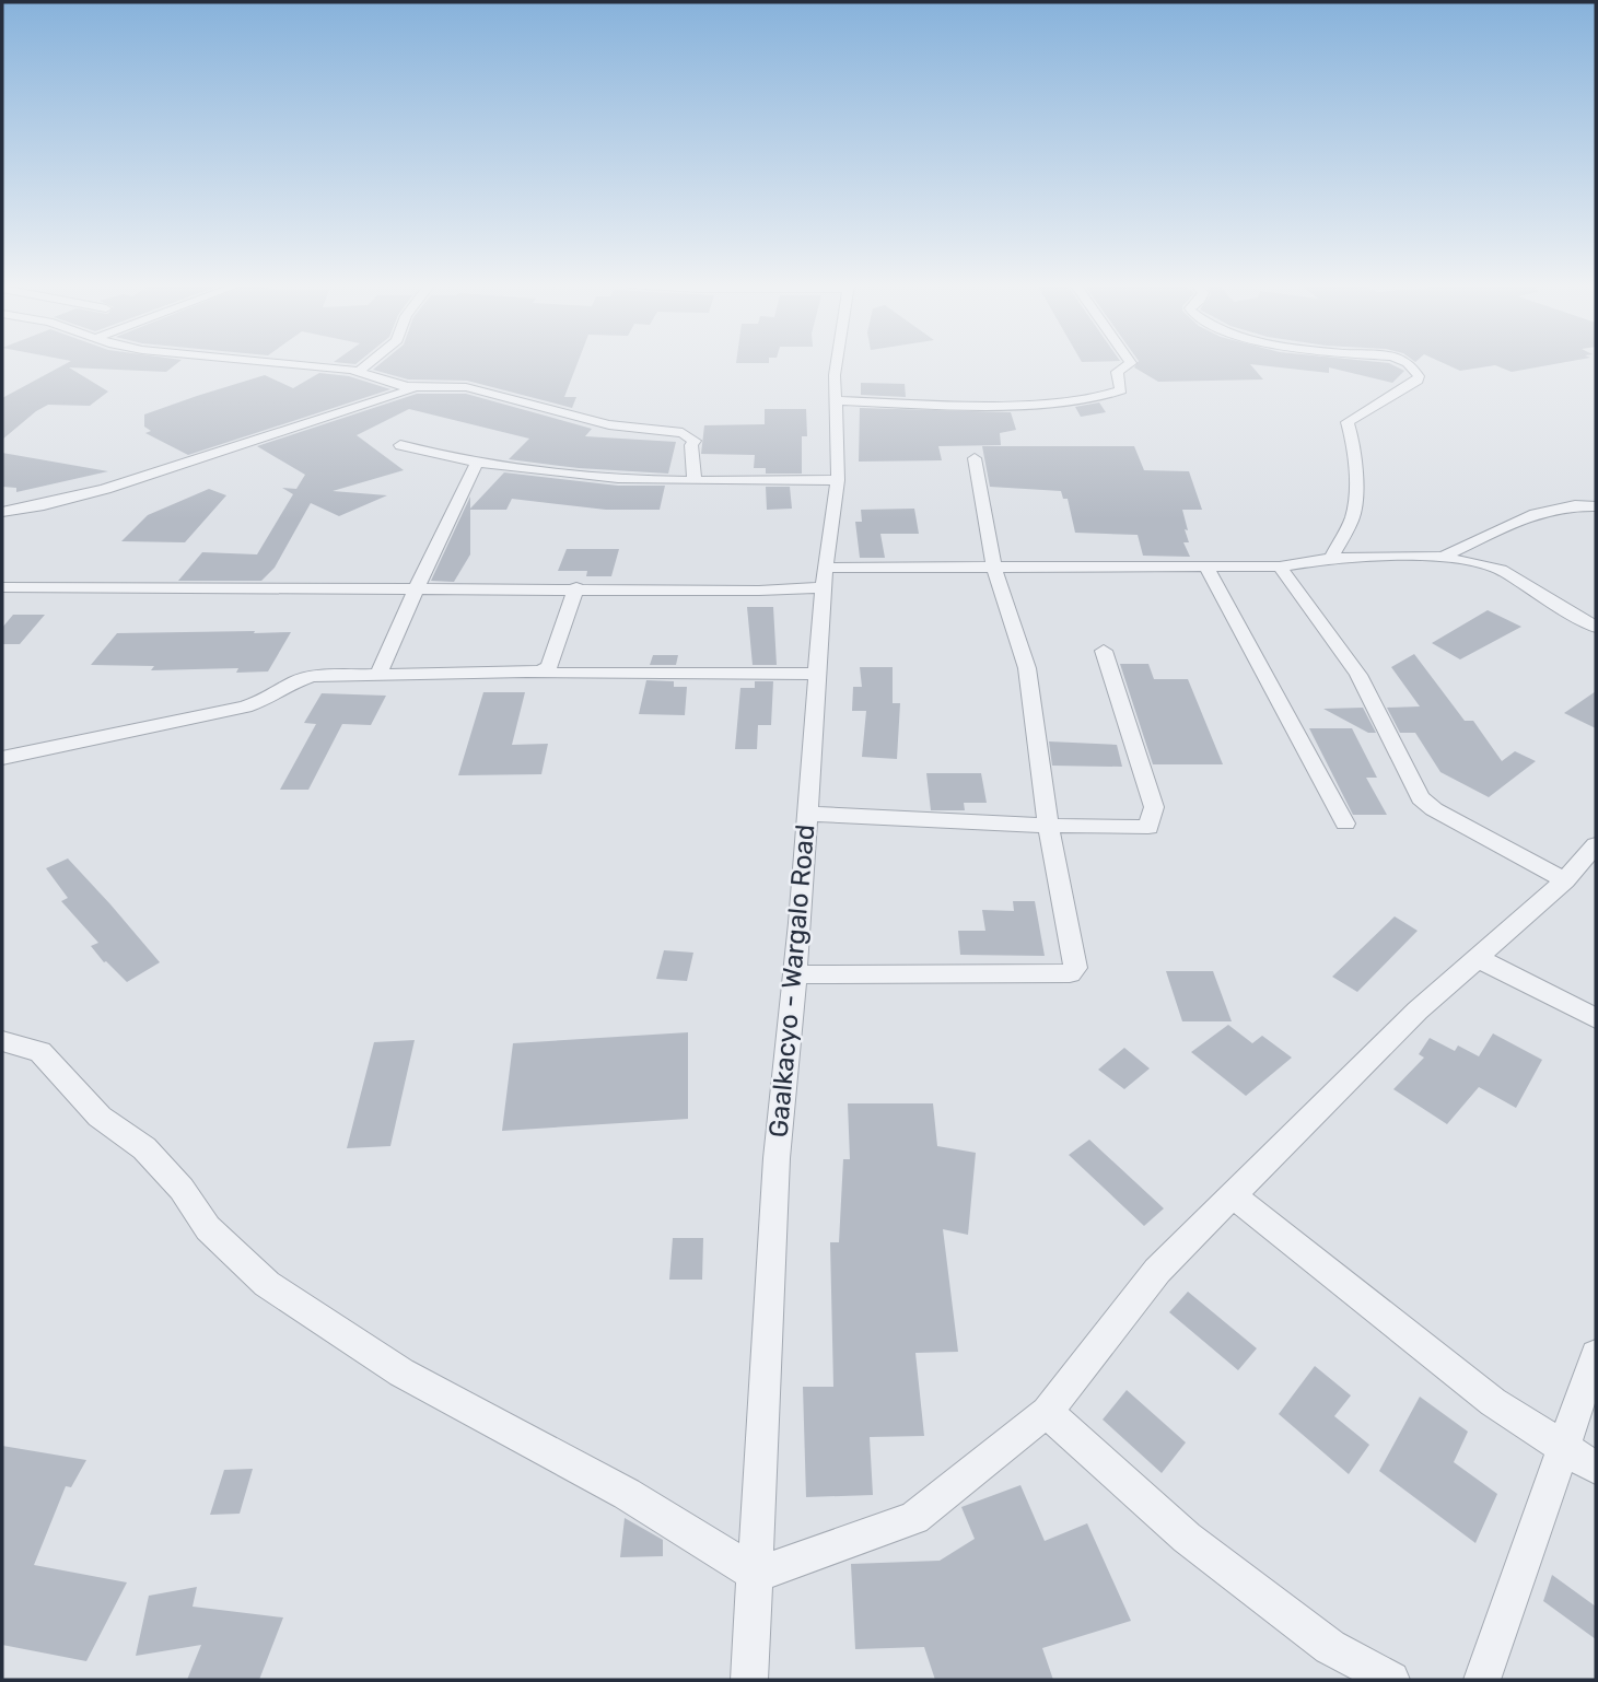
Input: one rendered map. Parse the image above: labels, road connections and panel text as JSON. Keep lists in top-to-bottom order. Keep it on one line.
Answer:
{"streets":{"street":["Gaalkacyo - Wargalo Road"]}}
